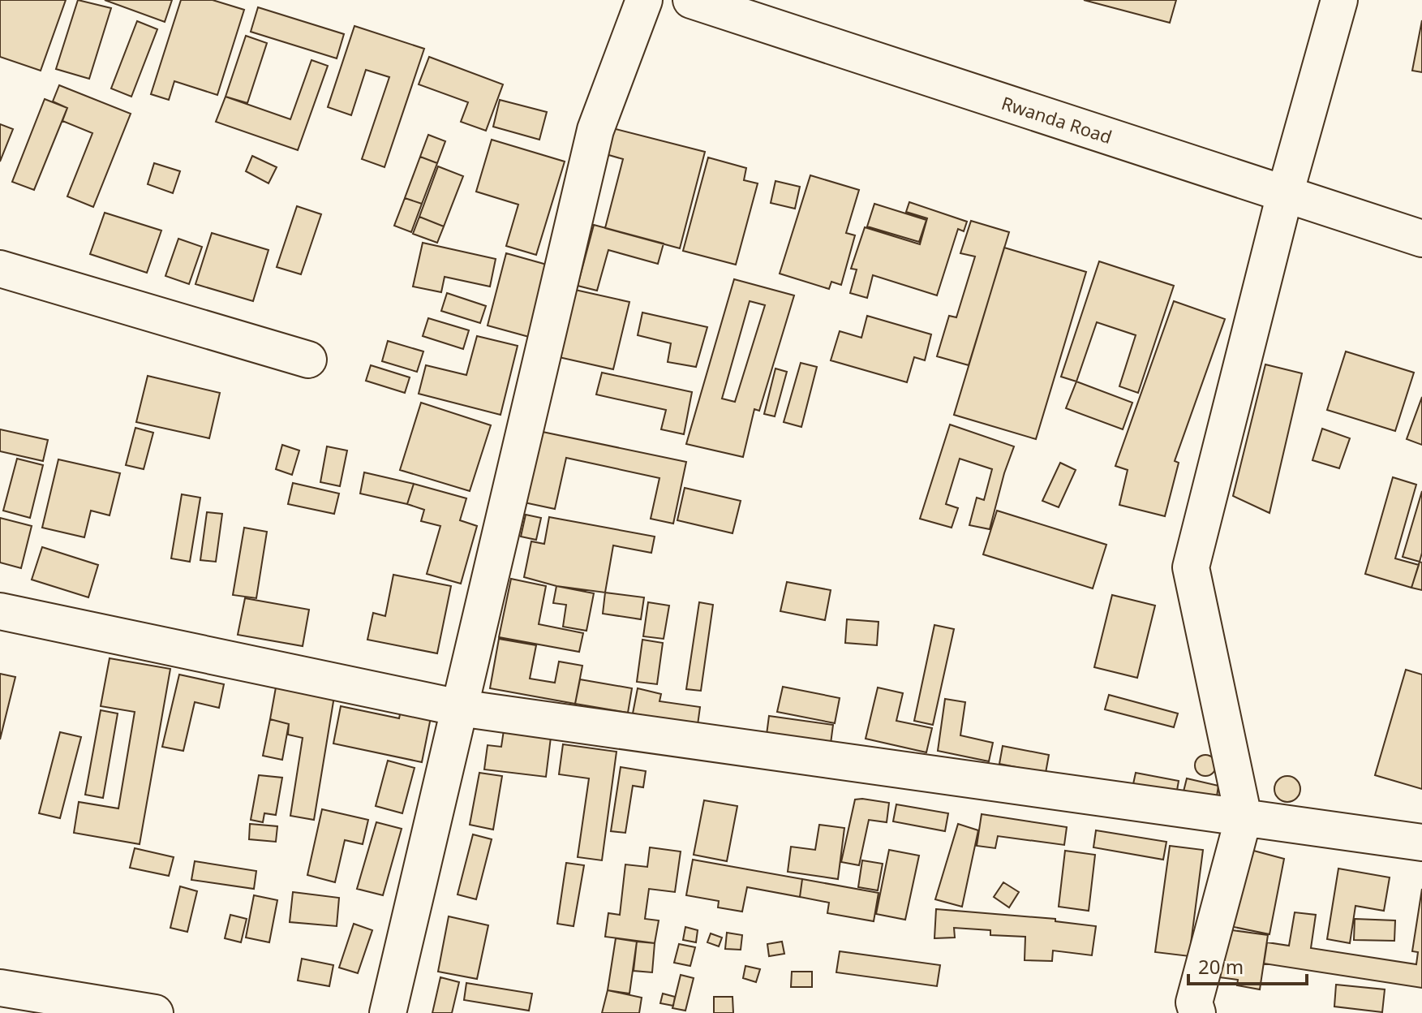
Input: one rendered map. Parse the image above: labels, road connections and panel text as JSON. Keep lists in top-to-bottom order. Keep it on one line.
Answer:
{"streets":{"main road":["Rwanda Road"]},"scale_bar":"20 m"}
